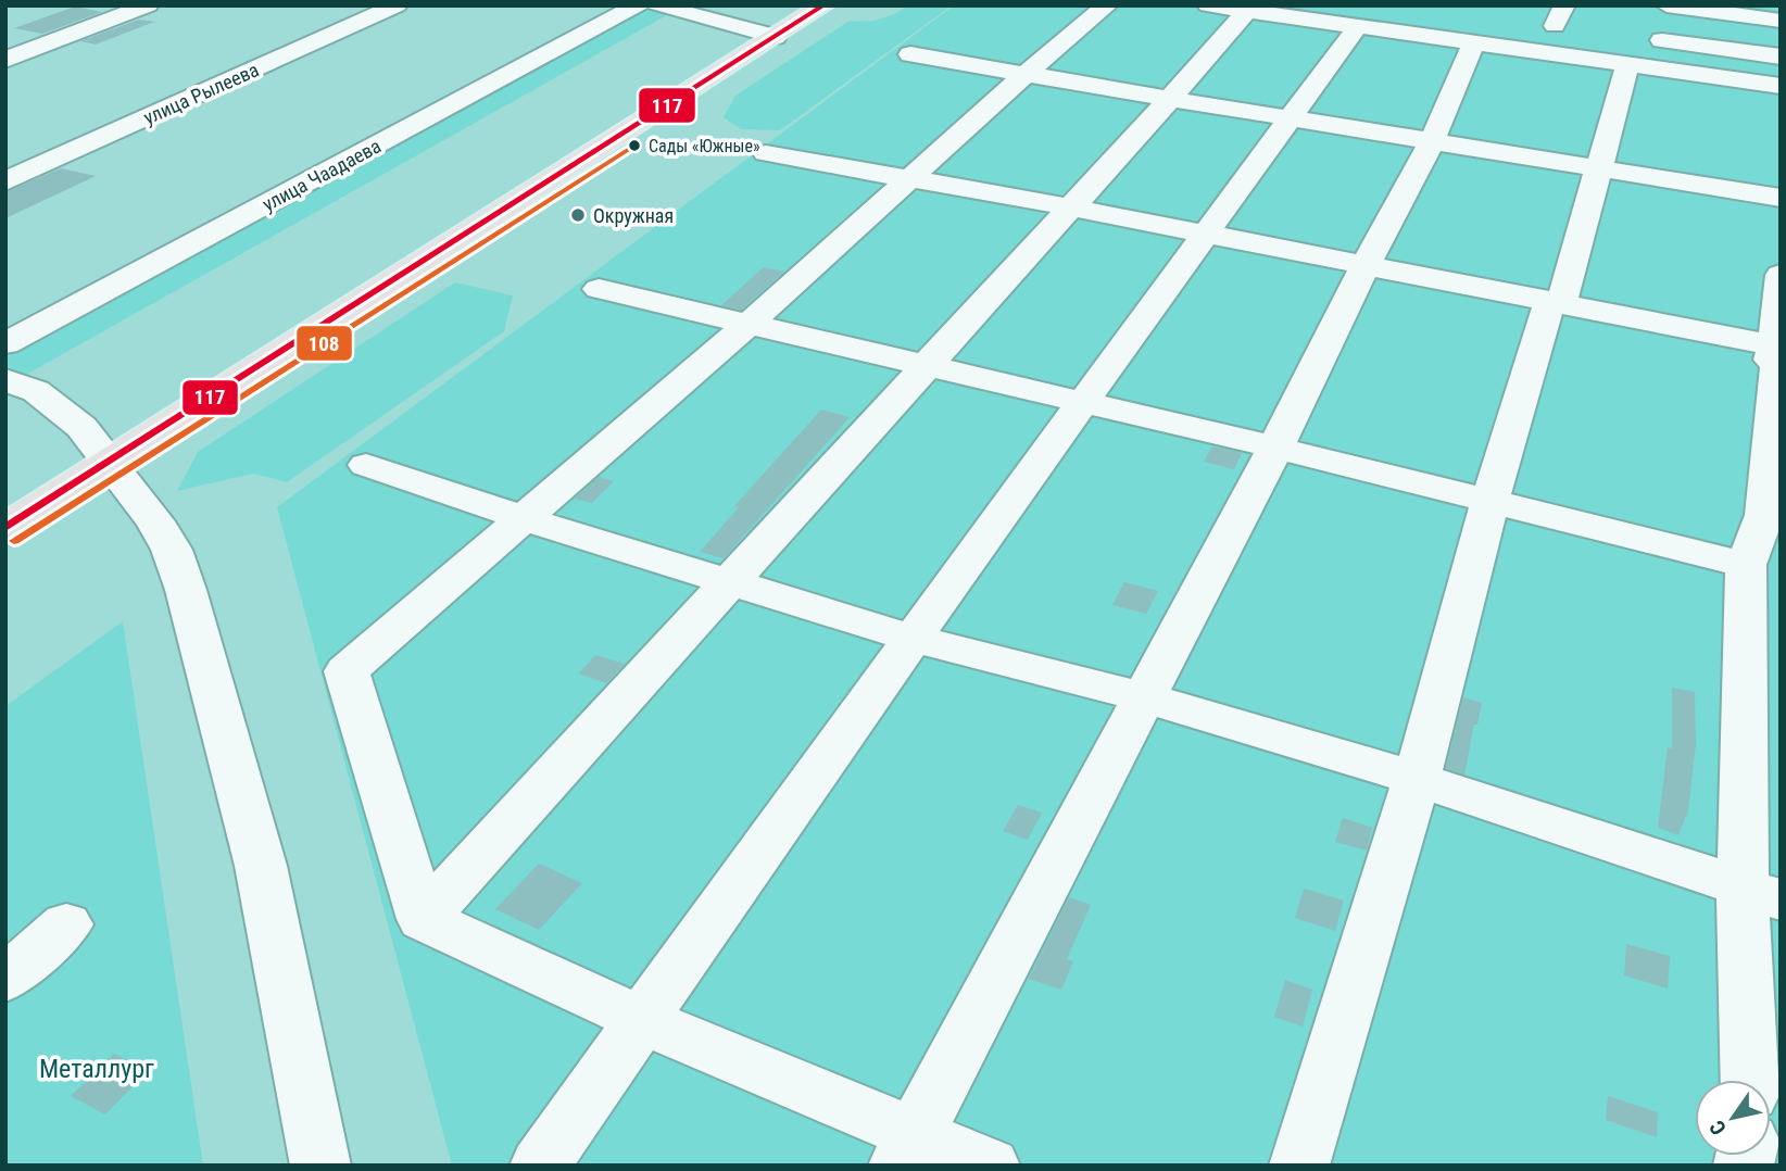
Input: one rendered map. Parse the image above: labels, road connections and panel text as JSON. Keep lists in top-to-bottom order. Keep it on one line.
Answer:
{"streets":{"street":["улица Рылеева","улица Чаадаева"]},"parks":["Металлург"],"places":["Сады «Южные»","Окружная"],"lines":["transit line 117","transit line 108"],"north":"bottom left"}
